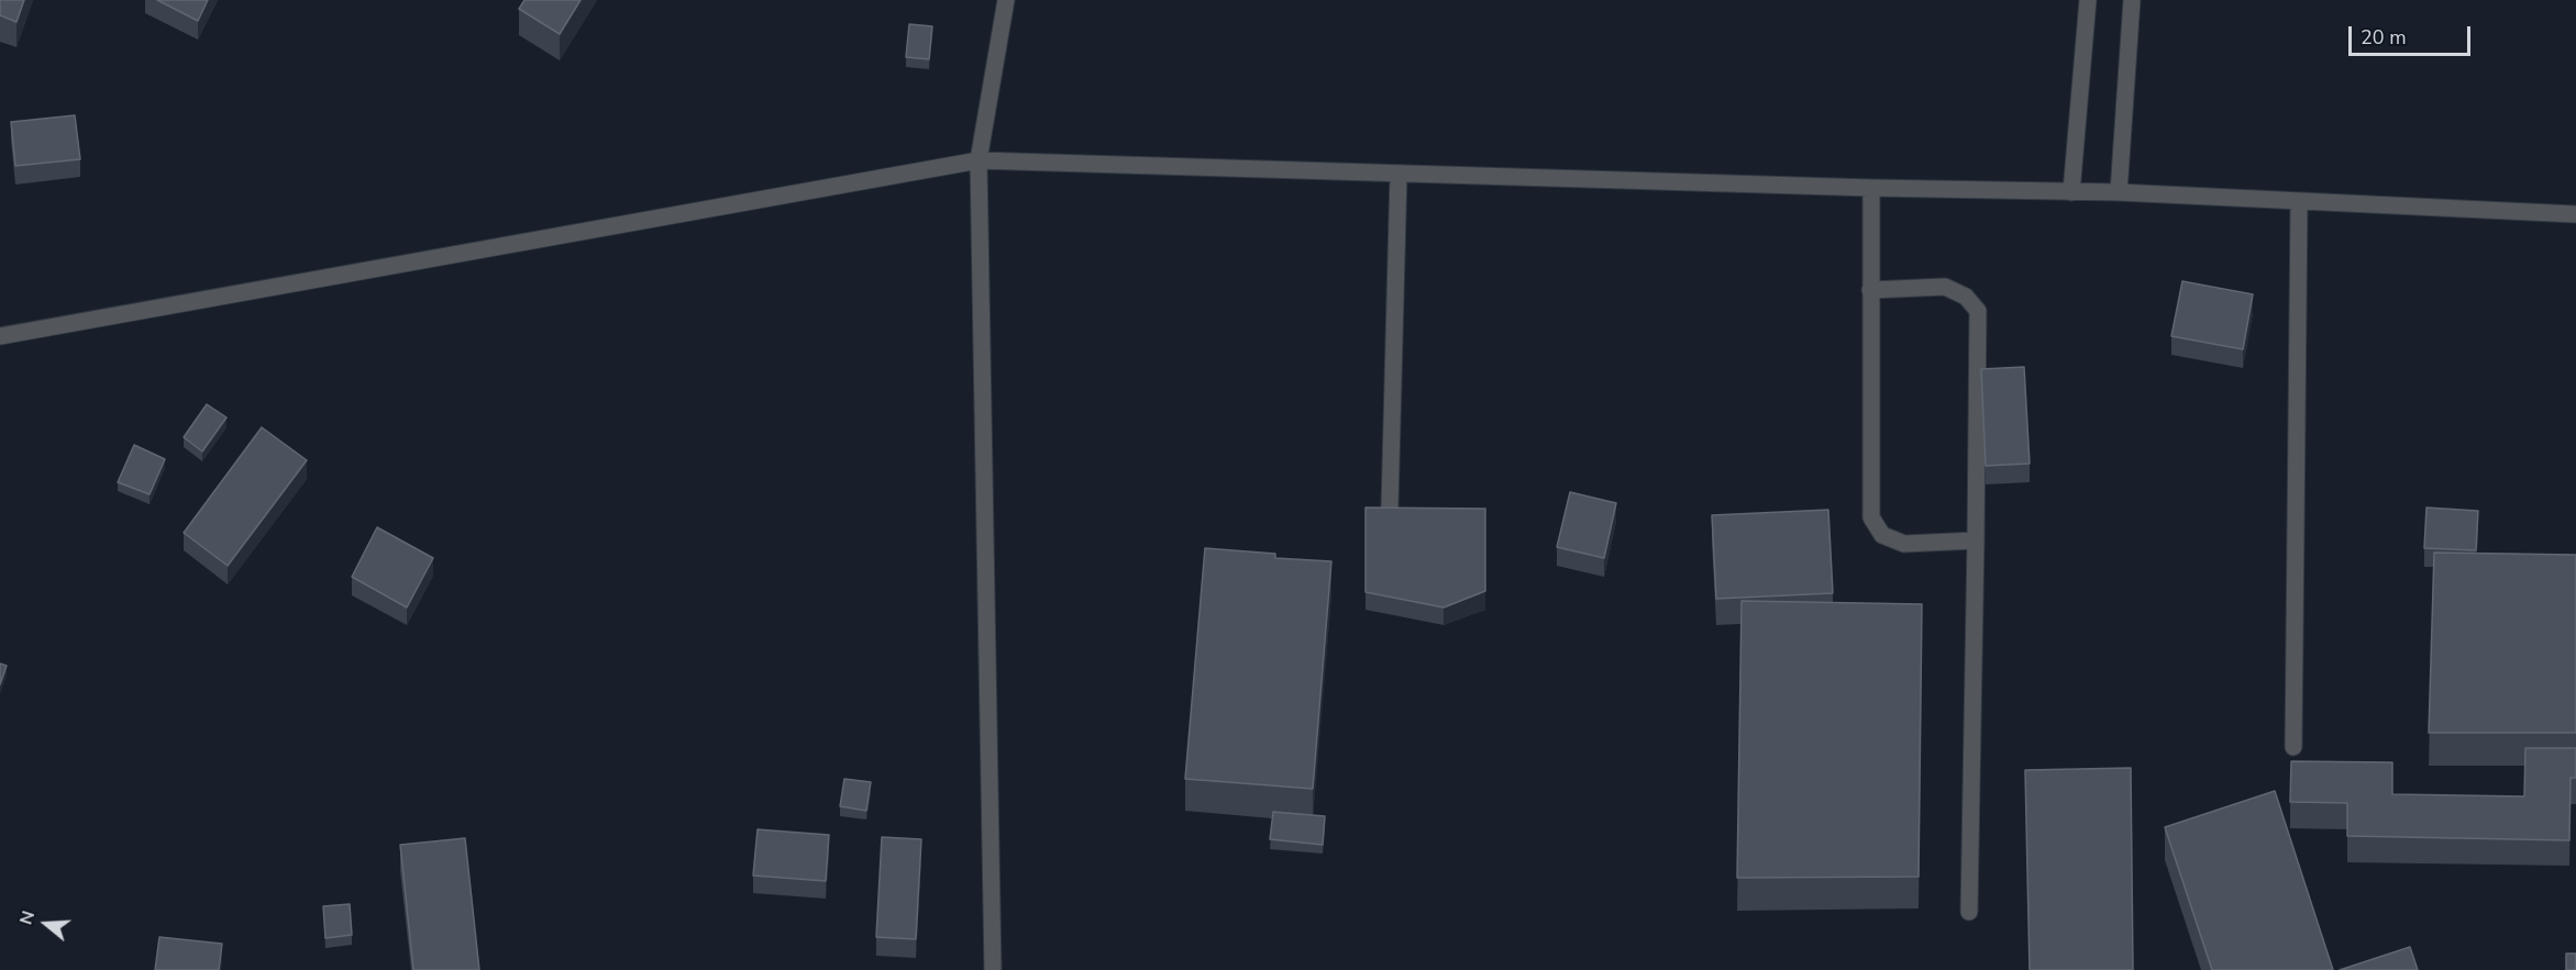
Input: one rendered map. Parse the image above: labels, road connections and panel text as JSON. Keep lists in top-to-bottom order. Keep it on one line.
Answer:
{"scale_bar":"20 m","north":"left"}
